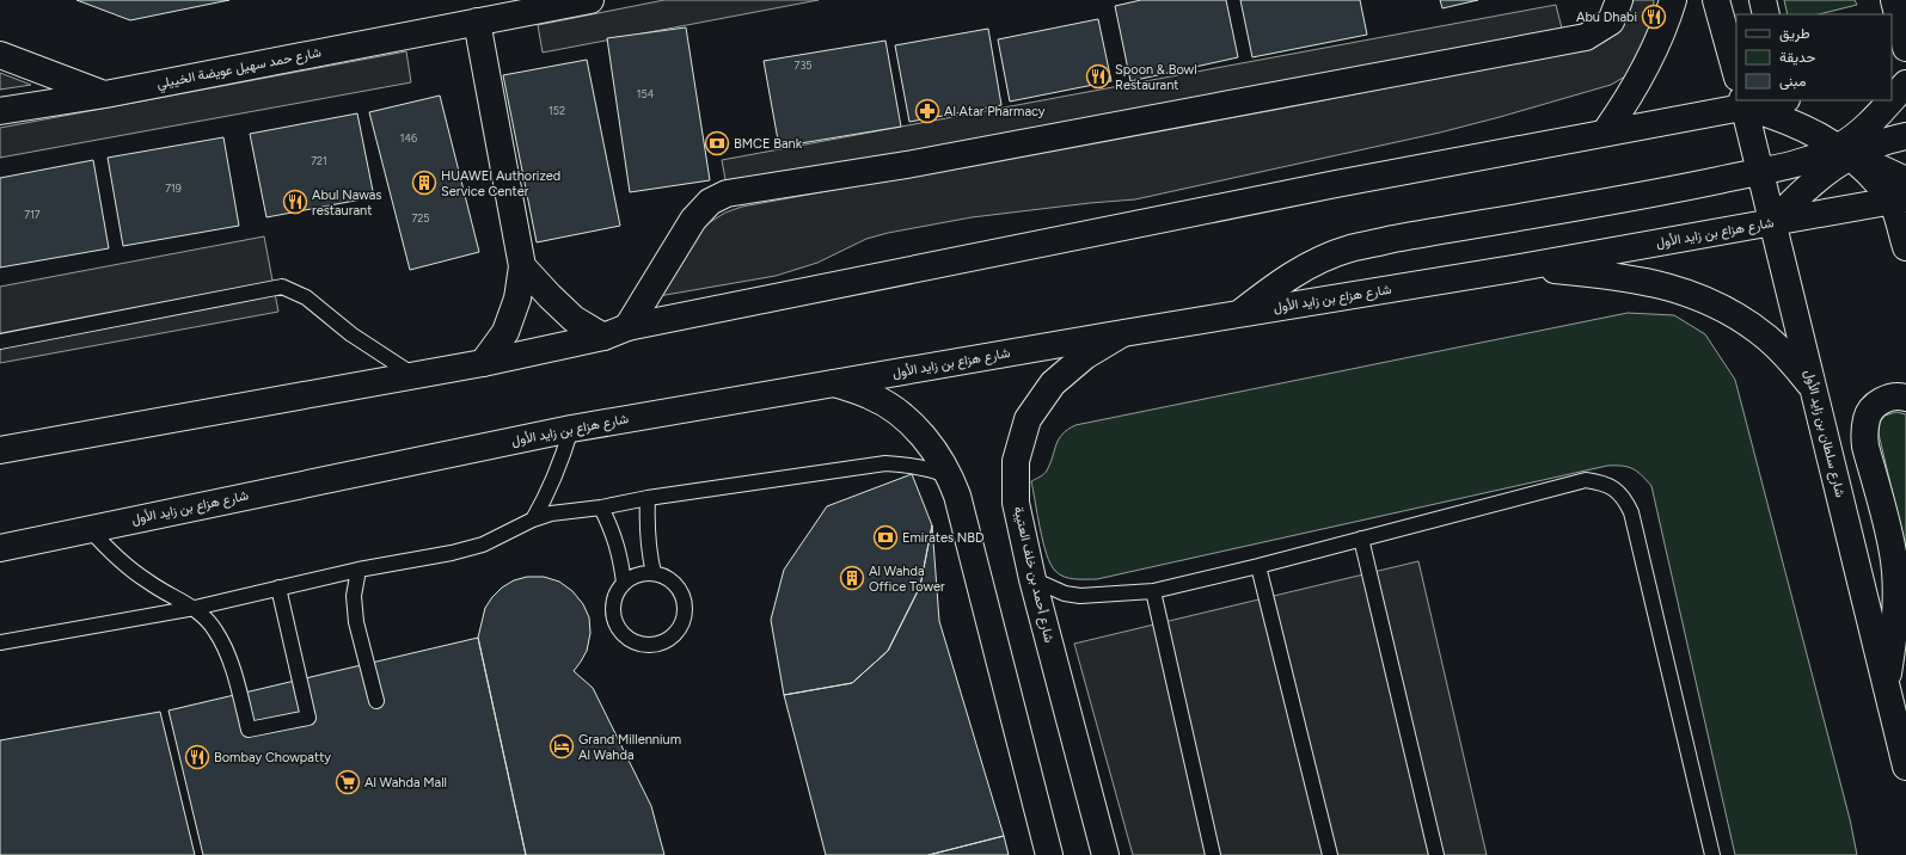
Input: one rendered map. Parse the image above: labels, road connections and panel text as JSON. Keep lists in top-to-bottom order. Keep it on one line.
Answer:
{"streets":{"main road":["شارع حمد سهيل عويضة الخييلي","شارع هزاع بن زايد الأول","شارع سلطان بن زايد الأول","شارع أحمد بن خلف العتيبة"]},"crossings":[["شارع هزاع بن زايد الأول","شارع سلطان بن زايد الأول"],["شارع هزاع بن زايد الأول","شارع أحمد بن خلف العتيبة"]],"places":{"restaurant":["Abu Dhabi","Spoon & Bowl Restaurant","Abul Nawas restaurant","Bombay Chowpatty"],"pharmacy":["Al Atar Pharmacy"],"bank":["BMCE Bank","Emirates NBD"],"building":["HUAWEI Authorized Service Center","Al Wahda Office Tower"],"hotel":["Grand Millennium Al Wahda"],"supermarket":["Al Wahda Mall"]},"house_numbers":["735","154","152","146","721","719","717","725"],"legend":["طريق","حديقة","مبنى"]}
